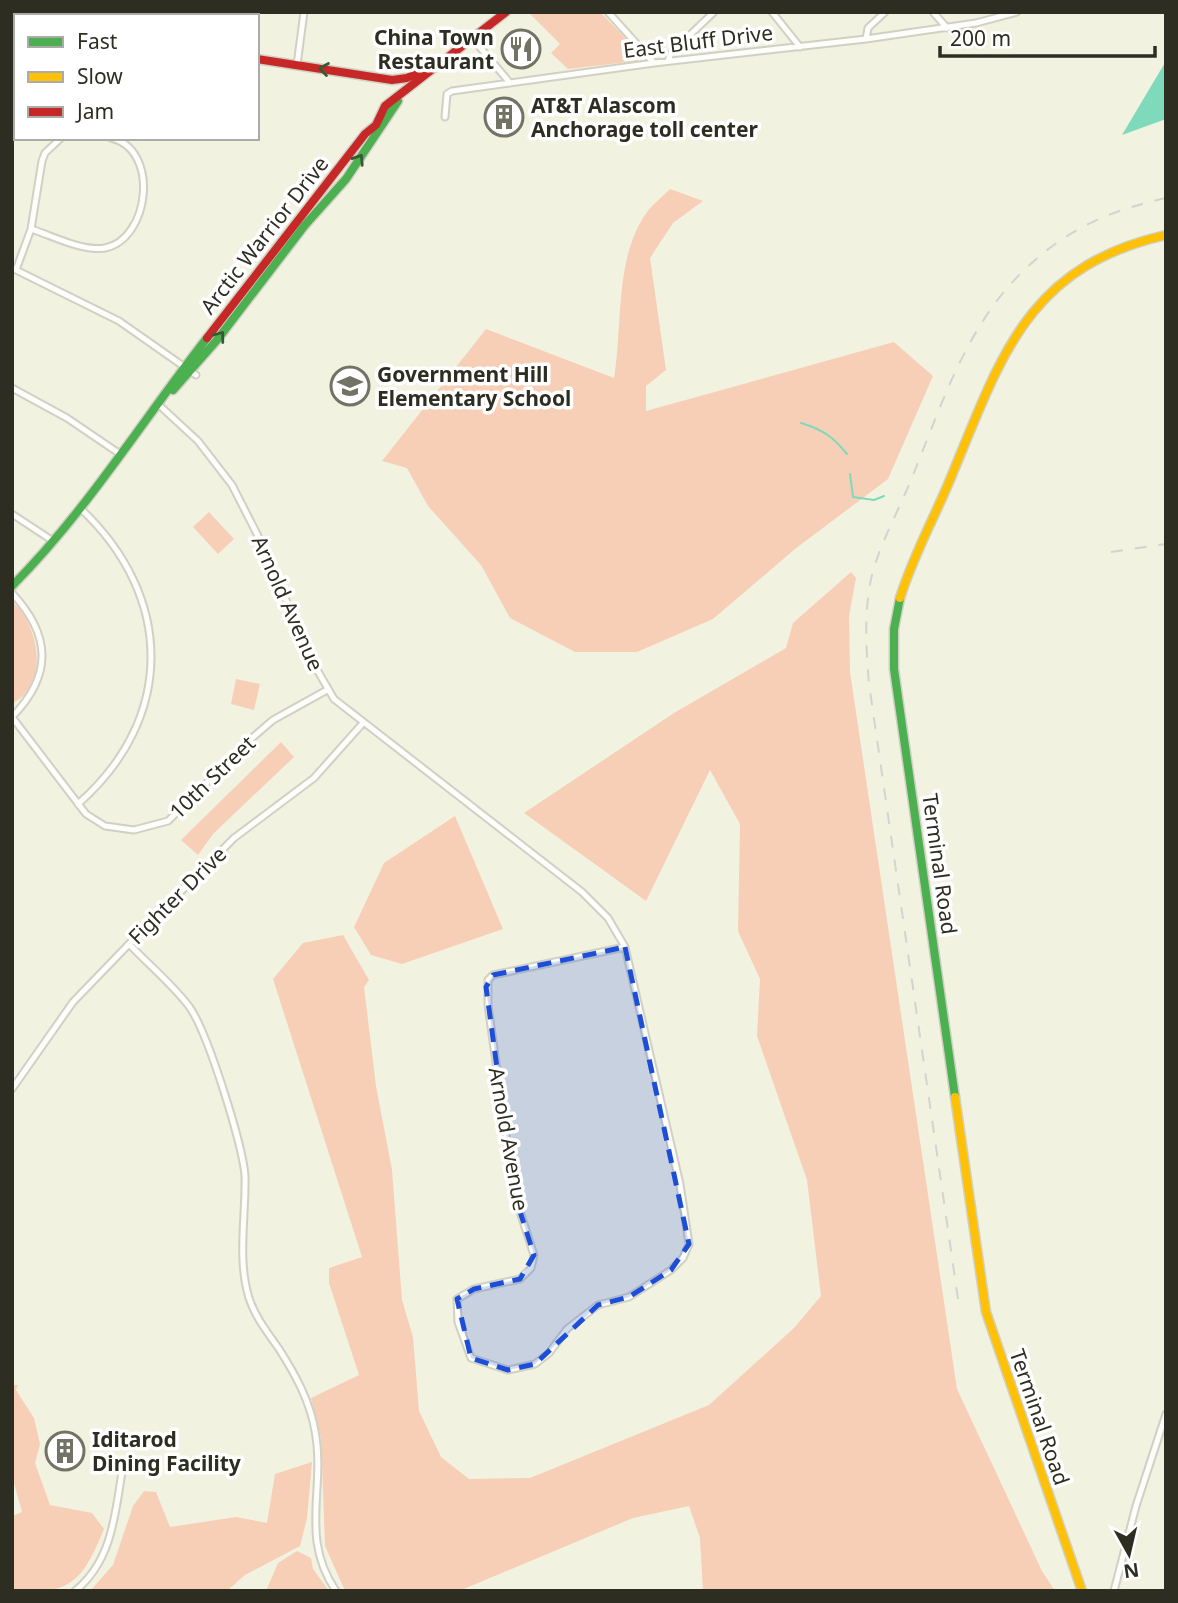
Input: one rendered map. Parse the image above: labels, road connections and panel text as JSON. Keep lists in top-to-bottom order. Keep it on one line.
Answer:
{"streets":{"street":["East Bluff Drive","Arctic Warrior Drive","Arnold Avenue","10th Street","Terminal Road","Fighter Drive"]},"crossings":[["Arctic Warrior Drive","Arnold Avenue"],["Arnold Avenue","10th Street"],["Arnold Avenue","Fighter Drive"]],"places":{"restaurant":["China Town Restaurant"],"building":["AT&T Alascom Anchorage toll center","Iditarod Dining Facility"],"school or university":["Government Hill Elementary School"]},"legend":["Fast","Slow","Jam"],"scale_bar":"200 m","north":"bottom"}
